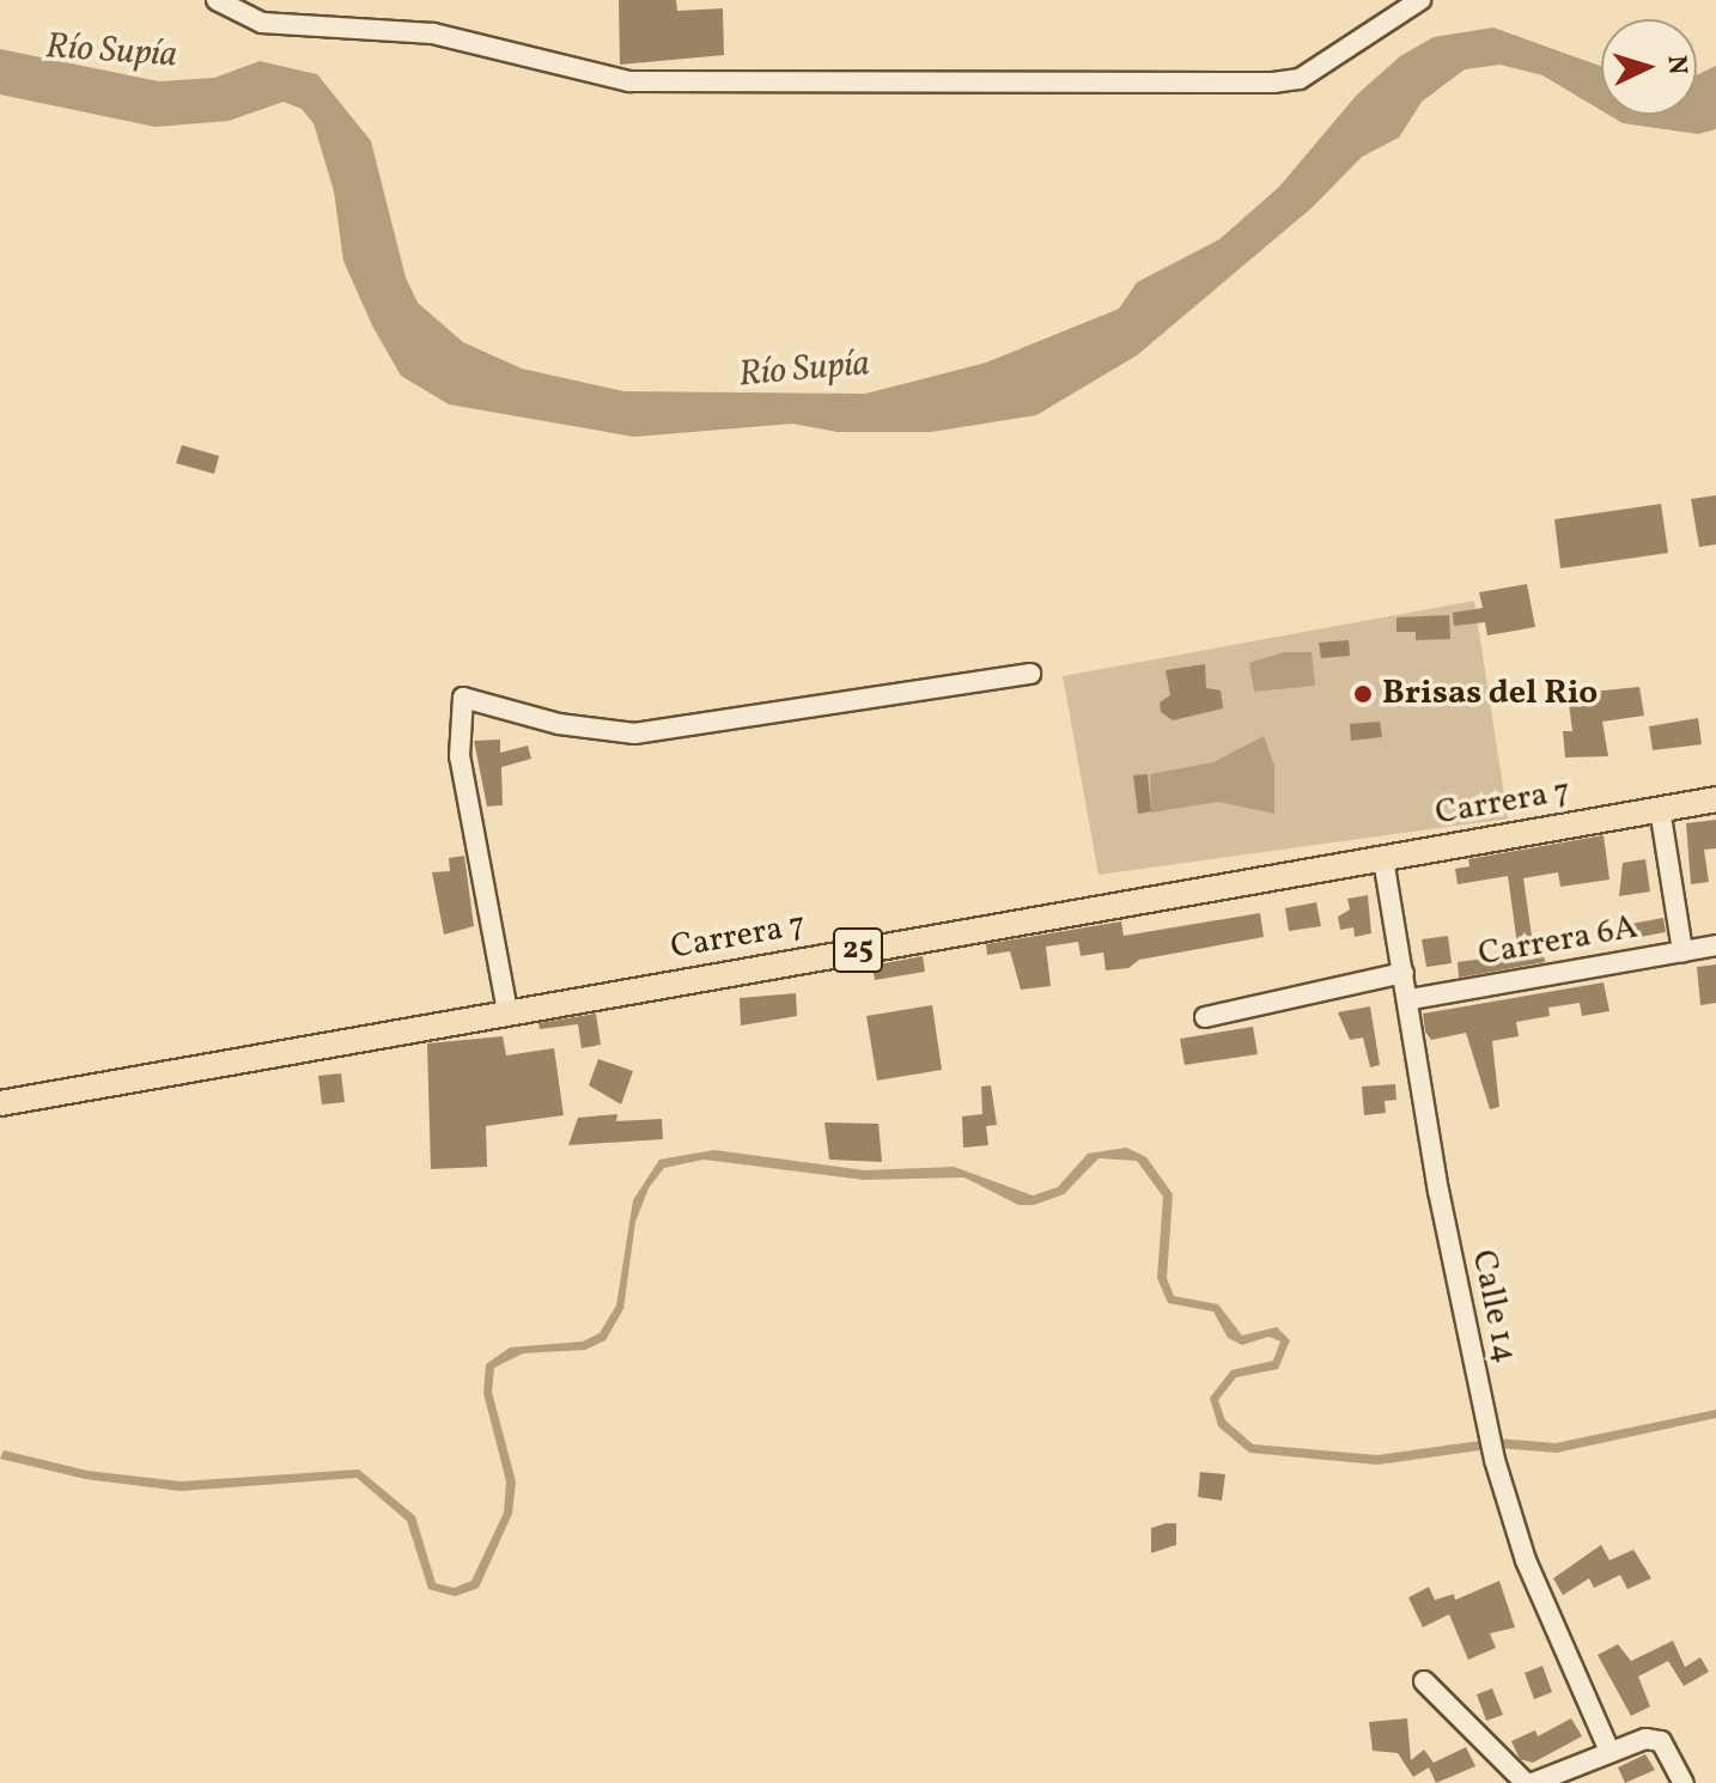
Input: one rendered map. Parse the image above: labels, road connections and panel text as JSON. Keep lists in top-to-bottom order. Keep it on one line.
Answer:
{"streets":{"main road":["Carrera 7","25"],"street":["Carrera 6A","Calle 14"]},"crossings":[["Carrera 7","Calle 14"],["Carrera 6A","Calle 14"]],"water":["Río Supía"],"places":["Brisas del Rio"],"north":"right"}
